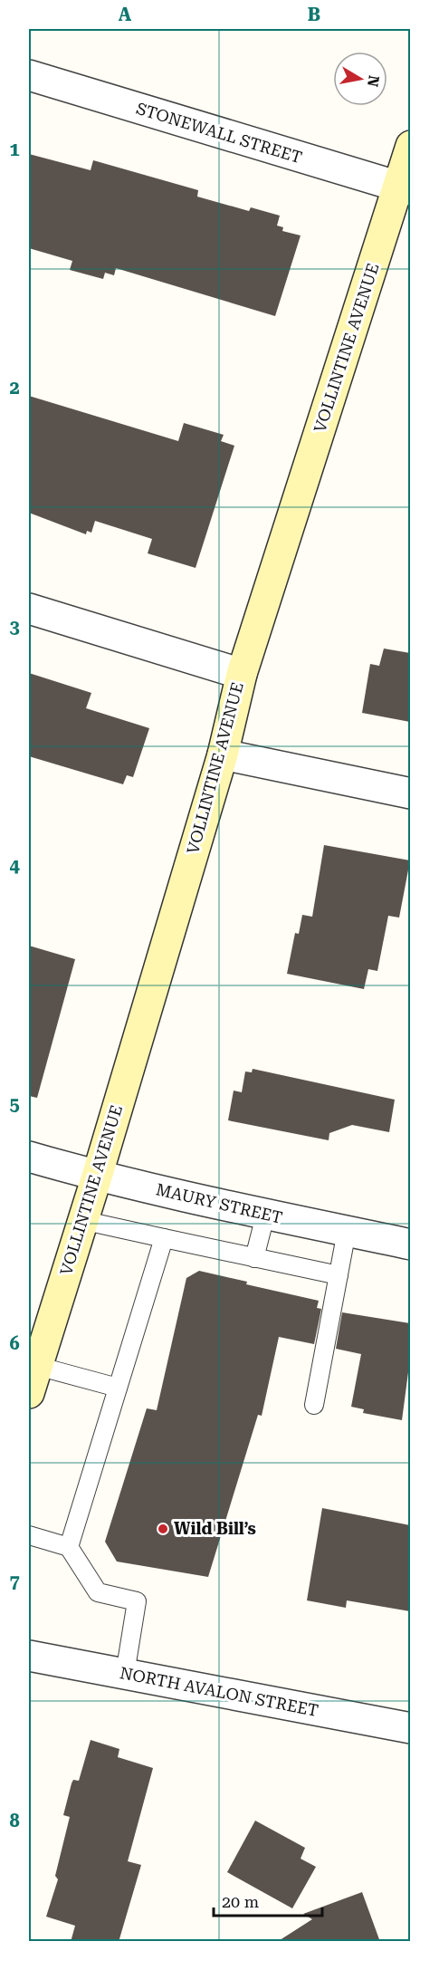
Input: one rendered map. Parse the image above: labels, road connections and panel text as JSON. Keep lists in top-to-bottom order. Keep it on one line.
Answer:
{"streets":{"street":["STONEWALL STREET","VOLLINTINE AVENUE","MAURY STREET","NORTH AVALON STREET"]},"crossings":[["STONEWALL STREET","VOLLINTINE AVENUE"],["VOLLINTINE AVENUE","MAURY STREET"]],"places":["Wild Bill’s"],"scale_bar":"20 m","north":"right","grid":{"columns":["A","B"],"rows":["1","2","3","4","5","6","7","8"]}}
